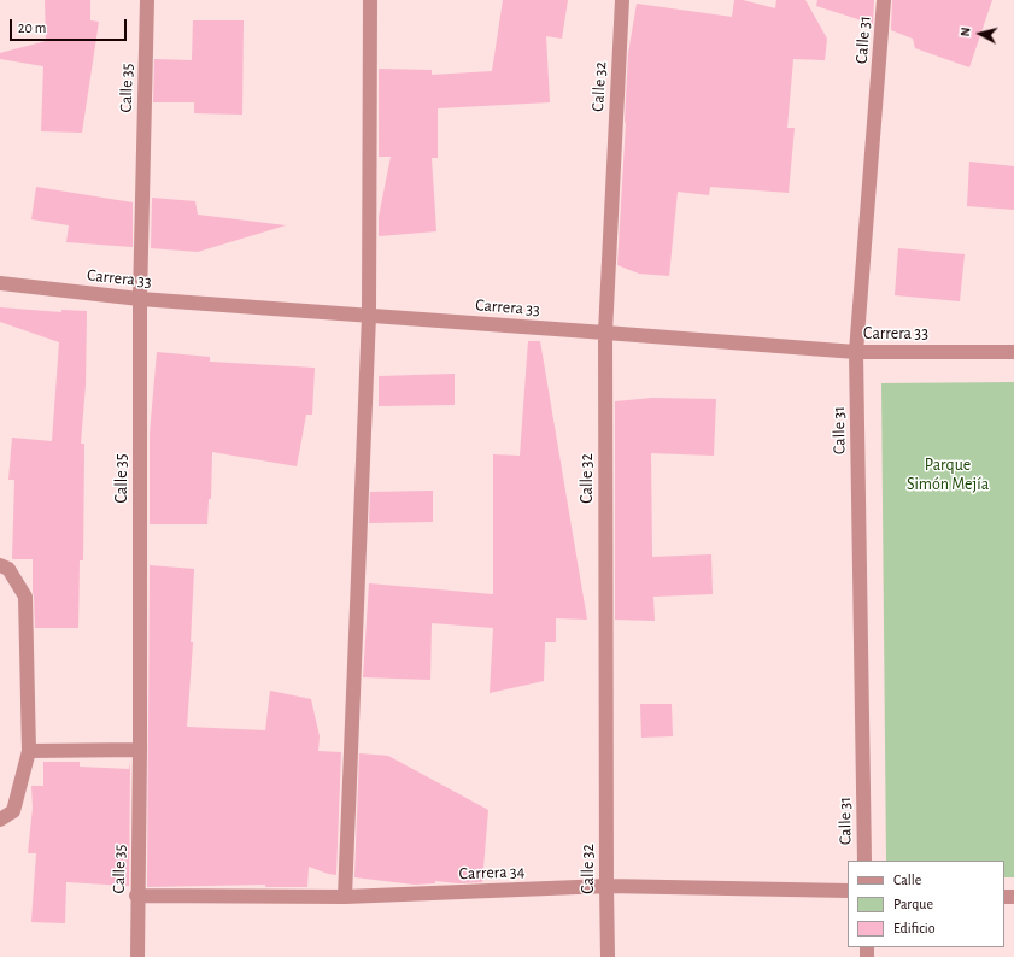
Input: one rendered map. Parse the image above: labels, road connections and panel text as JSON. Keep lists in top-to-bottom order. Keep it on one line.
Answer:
{"streets":{"street":["Calle 31","Calle 32","Calle 35","Carrera 33","Carrera 34"]},"crossings":[["Calle 31","Carrera 33"],["Calle 32","Carrera 33"],["Calle 32","Carrera 34"],["Calle 35","Carrera 33"],["Calle 35","Carrera 34"]],"parks":["Parque Simón Mejía"],"legend":["Calle","Parque","Edificio"],"scale_bar":"20 m","north":"left"}
